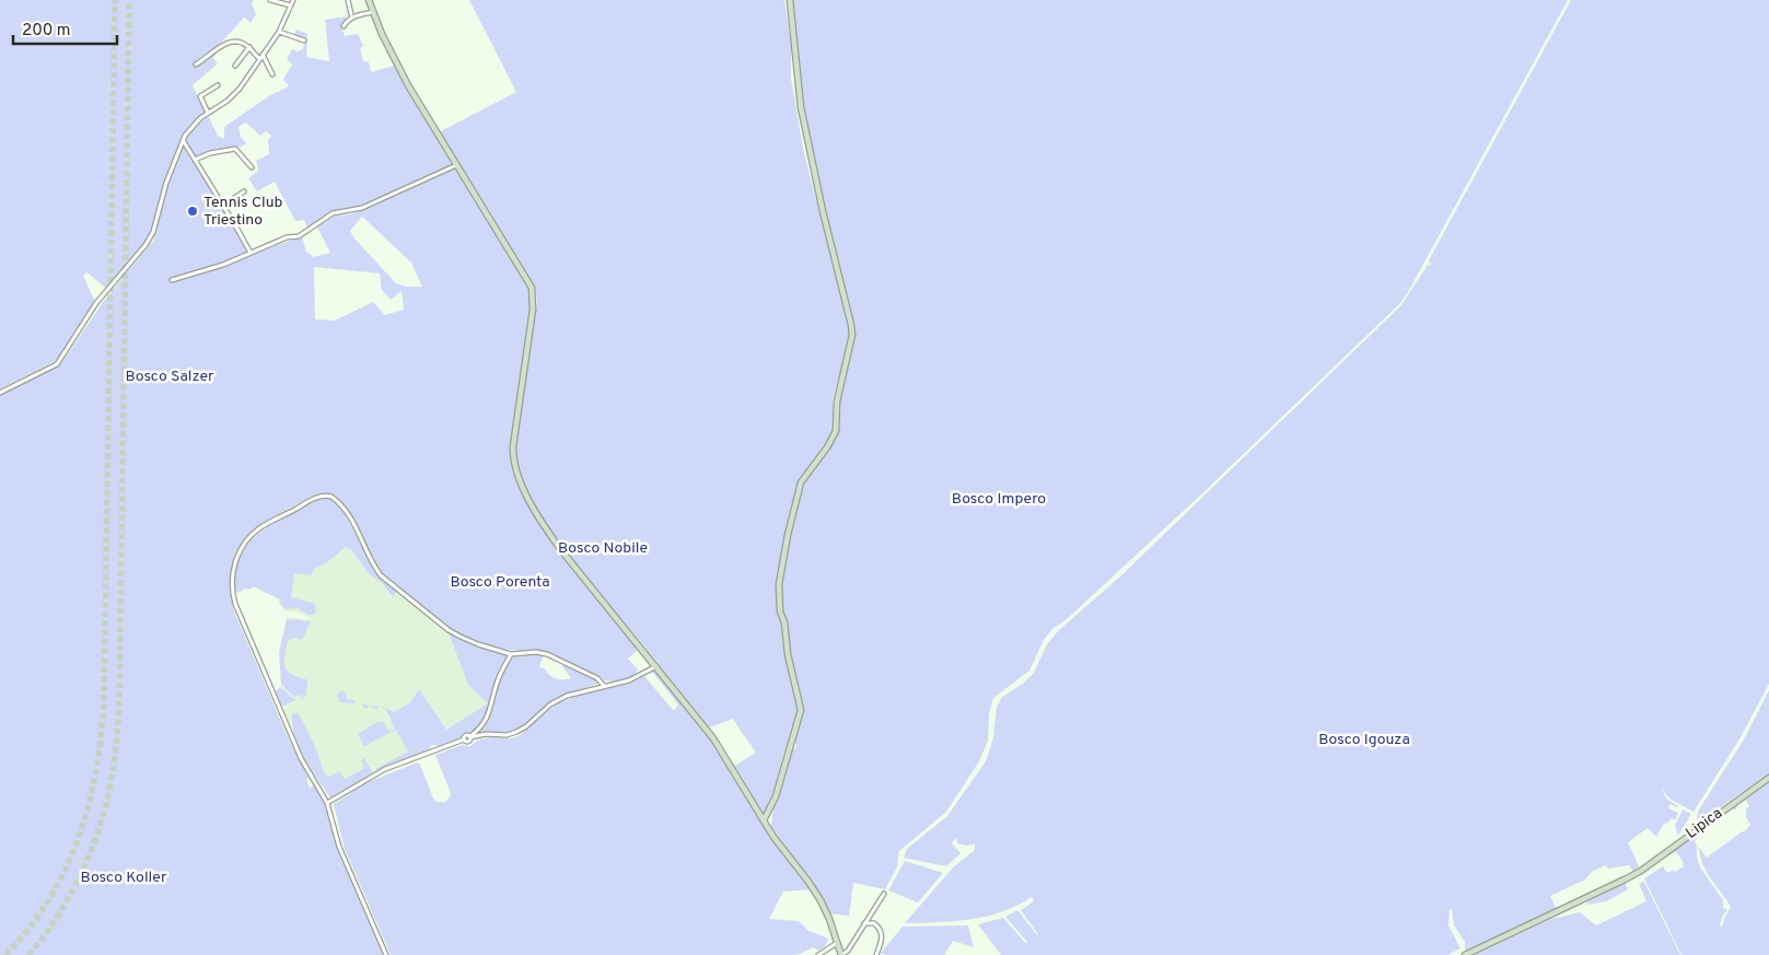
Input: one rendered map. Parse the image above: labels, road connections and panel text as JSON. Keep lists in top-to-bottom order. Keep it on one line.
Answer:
{"streets":{"main road":["Lipica"]},"parks":["Bosco Salzer","Bosco Impero","Bosco Nobile","Bosco Porenta","Bosco Igouza","Bosco Koller"],"places":["Tennis Club Triestino"],"scale_bar":"200 m"}
